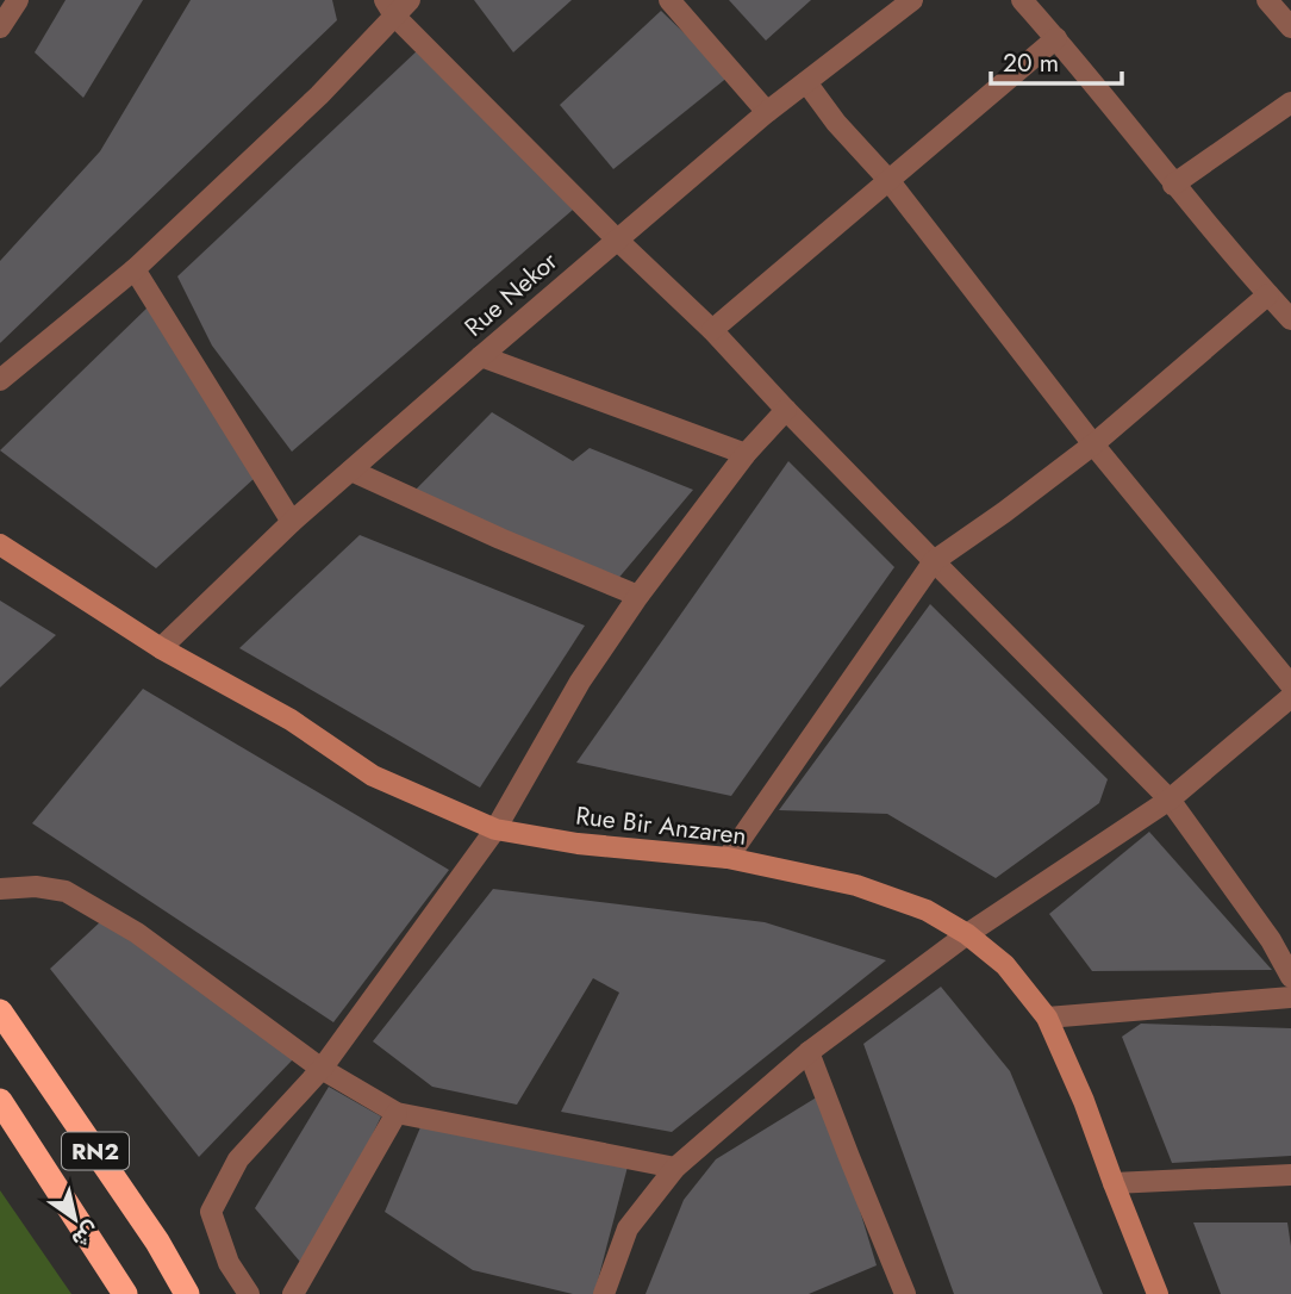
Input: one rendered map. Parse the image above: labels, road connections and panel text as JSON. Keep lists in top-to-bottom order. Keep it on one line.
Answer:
{"streets":{"highway":["RN2"],"street":["Rue Nekor","Rue Bir Anzaren"]},"crossings":[["Rue Nekor","Rue Bir Anzaren"]],"scale_bar":"20 m","north":"bottom right"}
